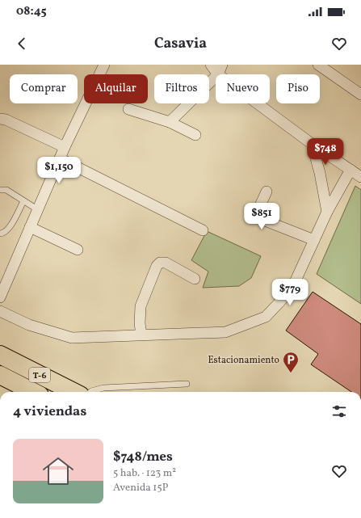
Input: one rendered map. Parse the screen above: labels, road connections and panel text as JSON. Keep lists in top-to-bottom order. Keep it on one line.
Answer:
{"streets":{"highway":["T-6"]},"places":{"parking":["Estacionamiento"]},"page":{"status":"08:45","header":"Casavia","chip":["Comprar","Alquilar","Filtros","Nuevo","Piso"],"price":["$748","$1,150","$851","$779"],"heading":"4 viviendas","list":[{"name":"$748/mes","note":"5 hab. · 123 m² · Avenida 15P"}]}}
